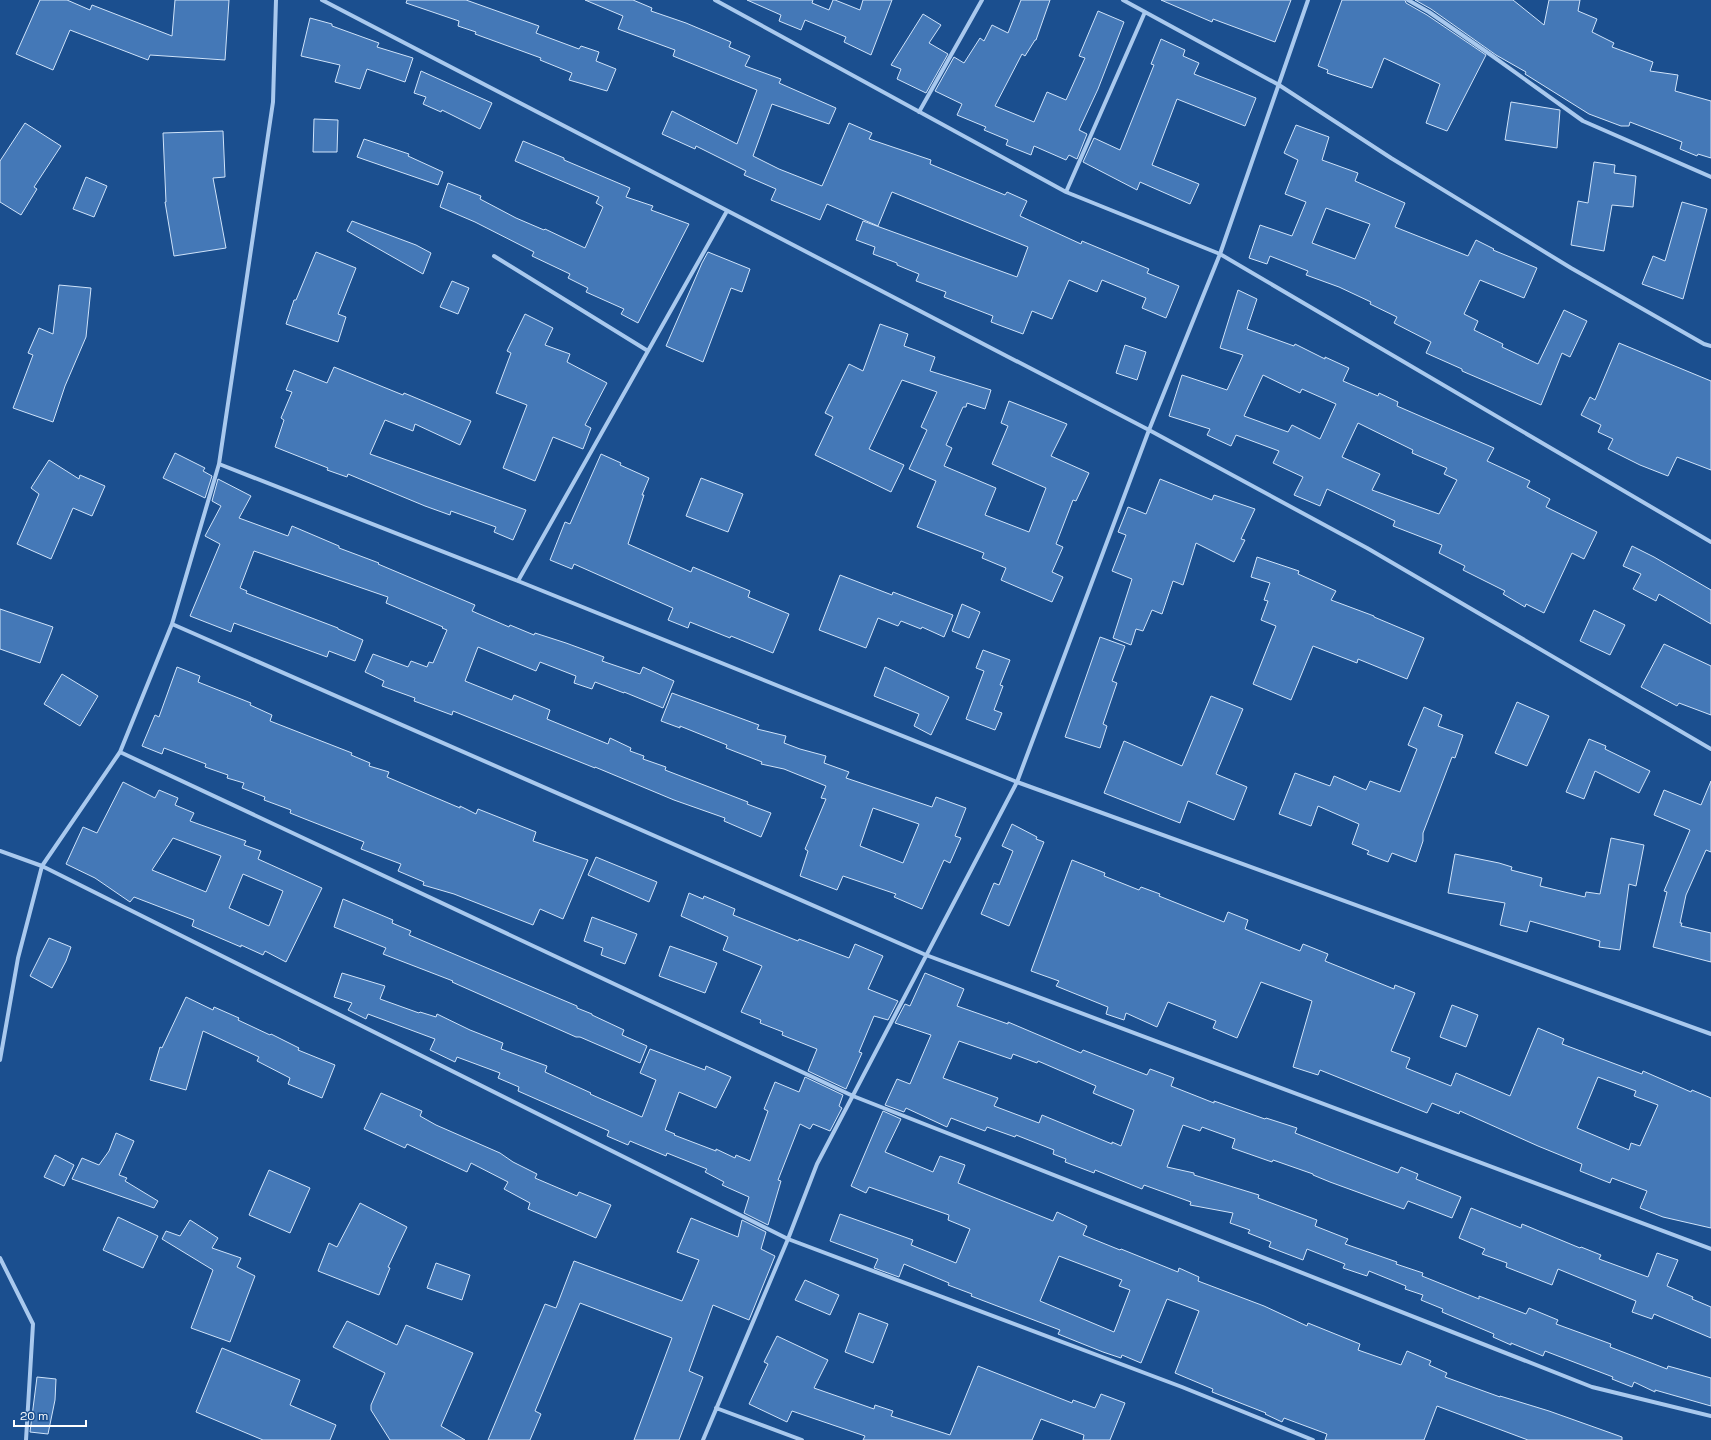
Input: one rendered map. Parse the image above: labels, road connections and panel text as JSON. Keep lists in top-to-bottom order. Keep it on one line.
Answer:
{"scale_bar":"20 m"}
